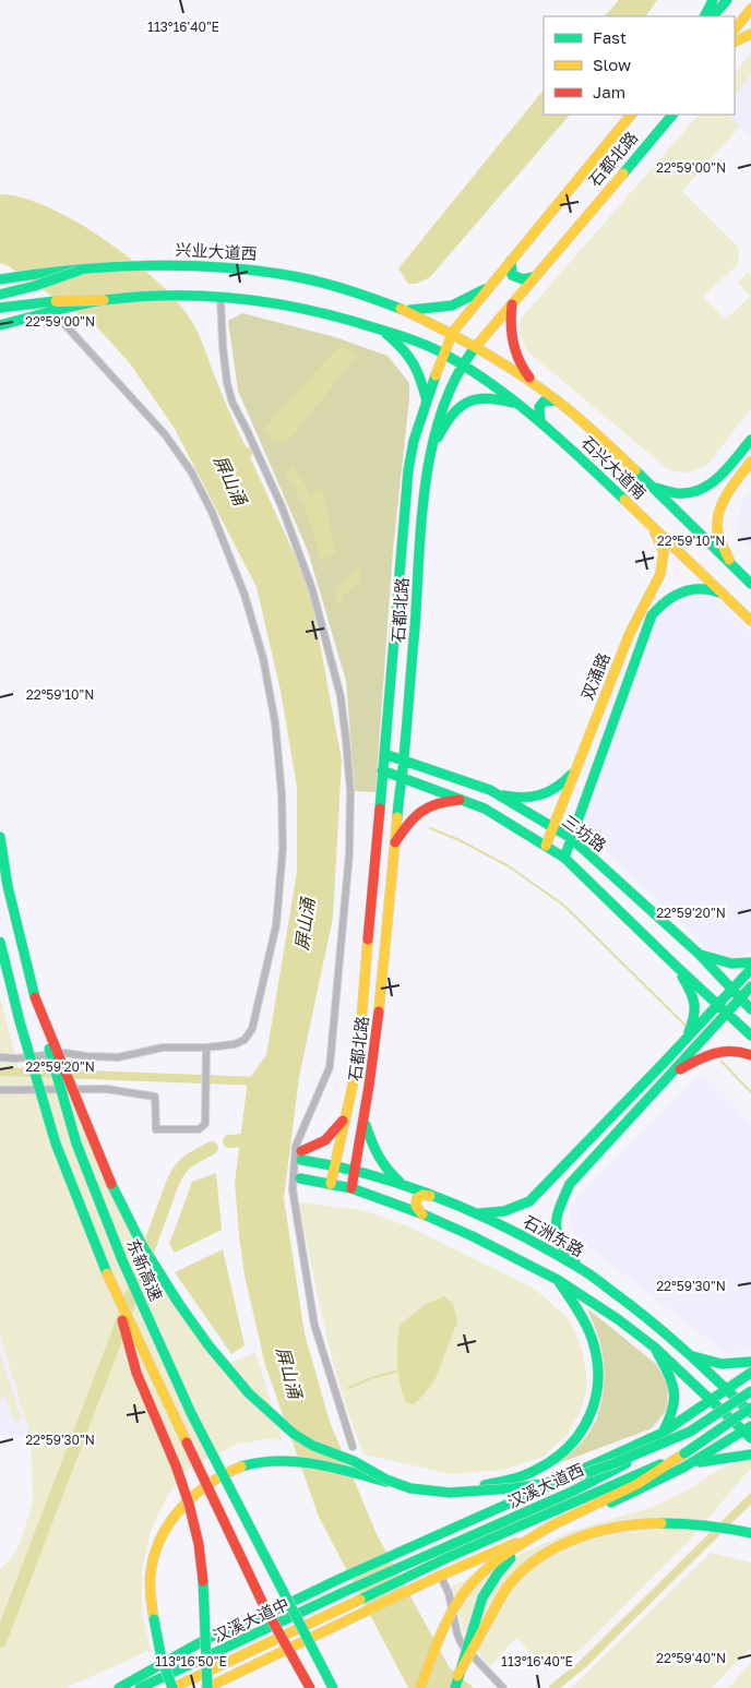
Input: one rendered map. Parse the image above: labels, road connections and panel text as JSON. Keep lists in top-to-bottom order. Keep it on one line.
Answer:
{"streets":{"main road":["石都北路","兴业大道西","石兴大道南","双涌路","三坊路","石洲东路","东新高速","汉溪大道西","汉溪大道中"]},"crossings":[["石都北路","兴业大道西"],["石都北路","石兴大道南"],["石都北路","三坊路"],["石都北路","石洲东路"],["兴业大道西","石兴大道南"],["石兴大道南","双涌路"],["双涌路","三坊路"],["汉溪大道西","汉溪大道中"]],"water":["屏山涌"],"legend":["Fast","Slow","Jam"],"coordinates":["113°16'40\"E","22°59'00\"N","22°59'10\"N","22°59'20\"N","22°59'30\"N","22°59'40\"N","113°16'50\"E"]}
